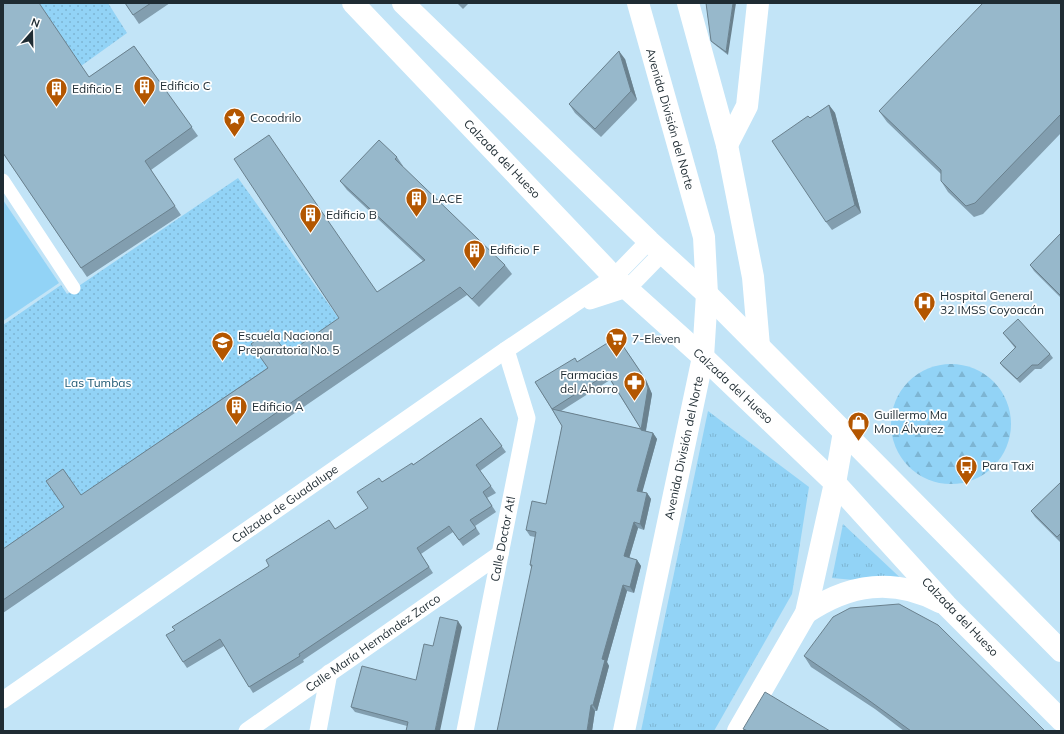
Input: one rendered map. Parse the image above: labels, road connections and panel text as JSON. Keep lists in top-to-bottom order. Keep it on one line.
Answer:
{"streets":{"main road":["Avenida División del Norte","Calzada del Hueso"],"street":["Calzada de Guadalupe","Calle Doctor Atl","Calle María Hernández Zarco"]},"crossings":[["Avenida División del Norte","Calzada del Hueso"],["Calzada del Hueso","Calzada de Guadalupe"],["Calzada de Guadalupe","Calle Doctor Atl"],["Calle Doctor Atl","Calle María Hernández Zarco"]],"parks":["Las Tumbas"],"places":{"building":["Edificio C","Edificio E","LACE","Edificio B","Edificio F","Edificio A"],"place":["Cocodrilo"],"hospital":["Hospital General 32 IMSS Coyoacán"],"supermarket":["7-Eleven"],"school or university":["Escuela Nacional Preparatoria No. 5"],"pharmacy":["Farmacias del Ahorro"],"shop":["Guillermo Ma Mon Álvarez"],"bus stop":["Para Taxi"]},"north":"top"}
